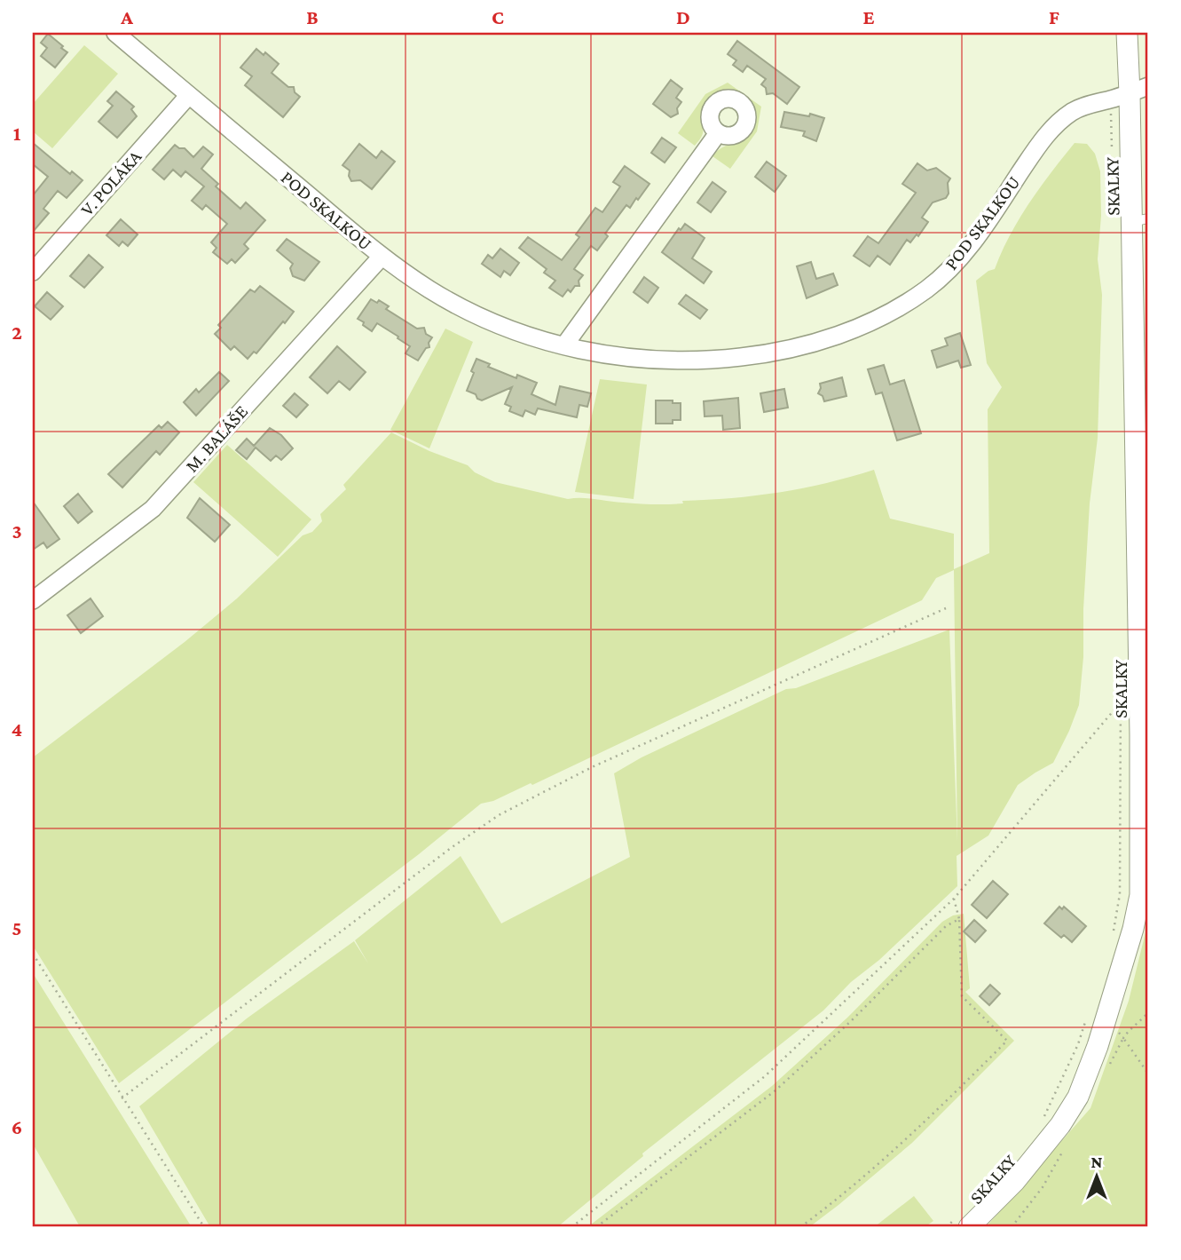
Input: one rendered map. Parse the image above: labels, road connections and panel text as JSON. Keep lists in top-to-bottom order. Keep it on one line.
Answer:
{"streets":{"street":["V. POLÁKA","SKALKY","POD SKALKOU","M. BALÁŠE"]},"crossings":[["V. POLÁKA","POD SKALKOU"],["SKALKY","POD SKALKOU"],["POD SKALKOU","M. BALÁŠE"]],"north":"top","grid":{"columns":["A","B","C","D","E","F"],"rows":["1","2","3","4","5","6"]}}
